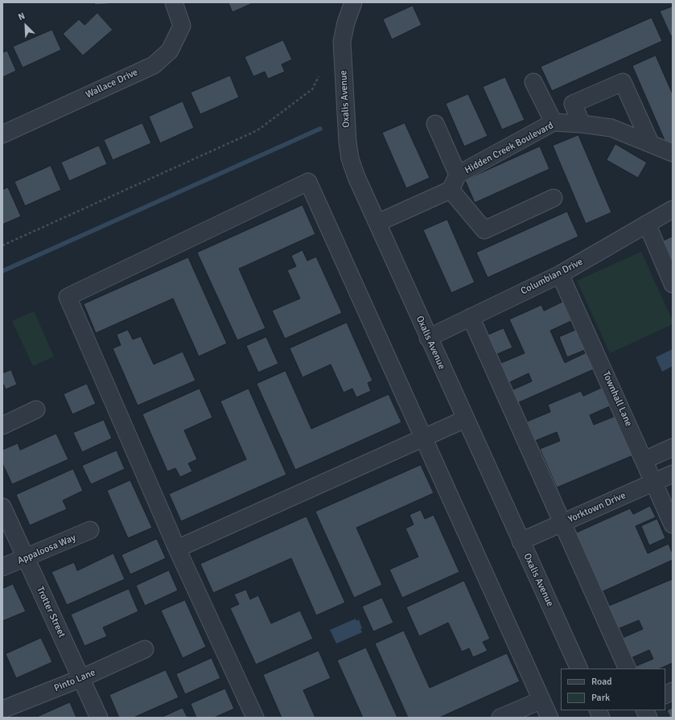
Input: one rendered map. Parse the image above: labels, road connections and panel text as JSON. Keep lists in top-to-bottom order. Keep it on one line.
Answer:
{"streets":{"street":["Wallace Drive","Oxalis Avenue","Hidden Creek Boulevard","Columbian Drive","Townhall Lane","Yorktown Drive","Appaloosa Way","Trotter Street","Pinto Lane"]},"crossings":[["Oxalis Avenue","Columbian Drive"],["Oxalis Avenue","Yorktown Drive"],["Columbian Drive","Townhall Lane"],["Townhall Lane","Yorktown Drive"],["Appaloosa Way","Trotter Street"],["Trotter Street","Pinto Lane"]],"legend":["Road","Park"],"north":"top left"}
